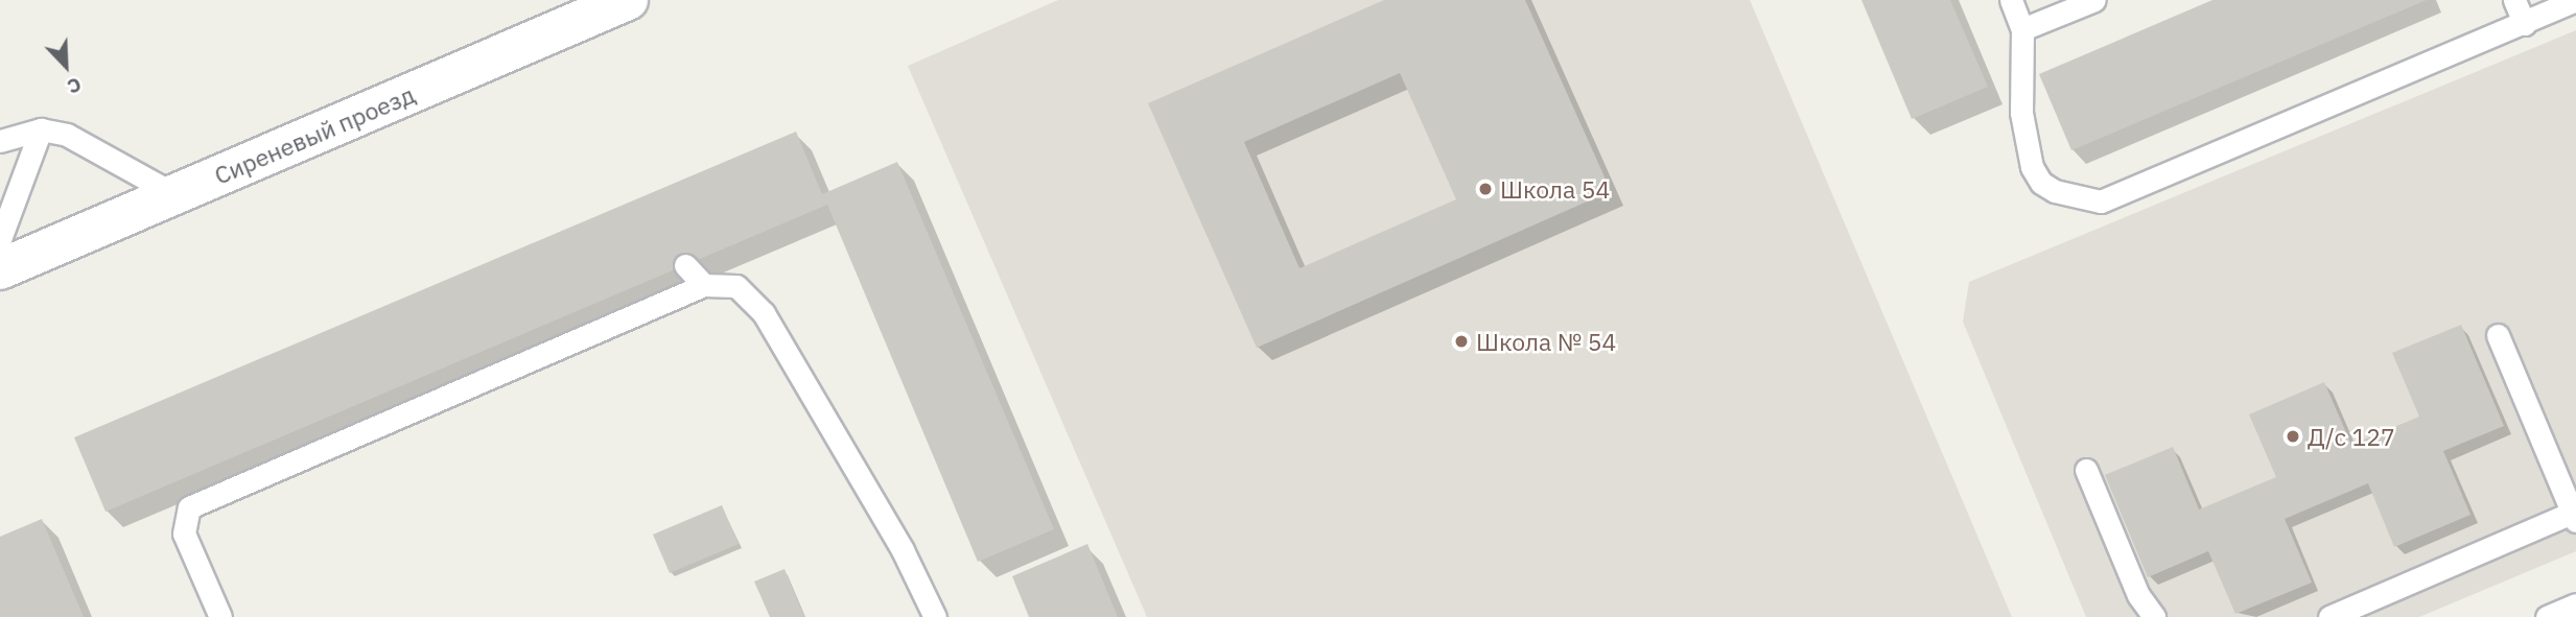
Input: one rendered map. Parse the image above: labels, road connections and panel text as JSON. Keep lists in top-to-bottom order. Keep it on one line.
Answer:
{"streets":{"main road":["Сиреневый проезд"]},"places":["Школа 54","Школа № 54","Д/с 127"],"north":"bottom right"}
